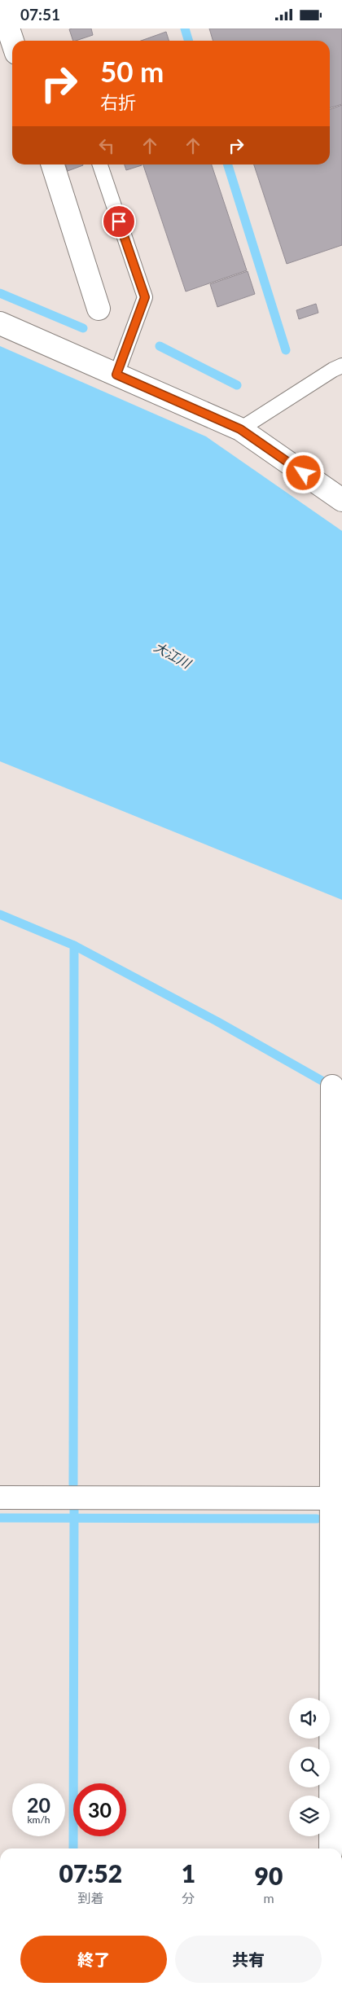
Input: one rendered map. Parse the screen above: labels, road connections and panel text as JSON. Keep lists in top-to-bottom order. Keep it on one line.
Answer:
{"water":["大江川"],"page":{"status":"07:51","turn":["50 m","右折"],"speed":"20 km/h","limit":"30","eta":["07:52","到着","1","分","90","m"],"buttons":["終了","共有"]}}
